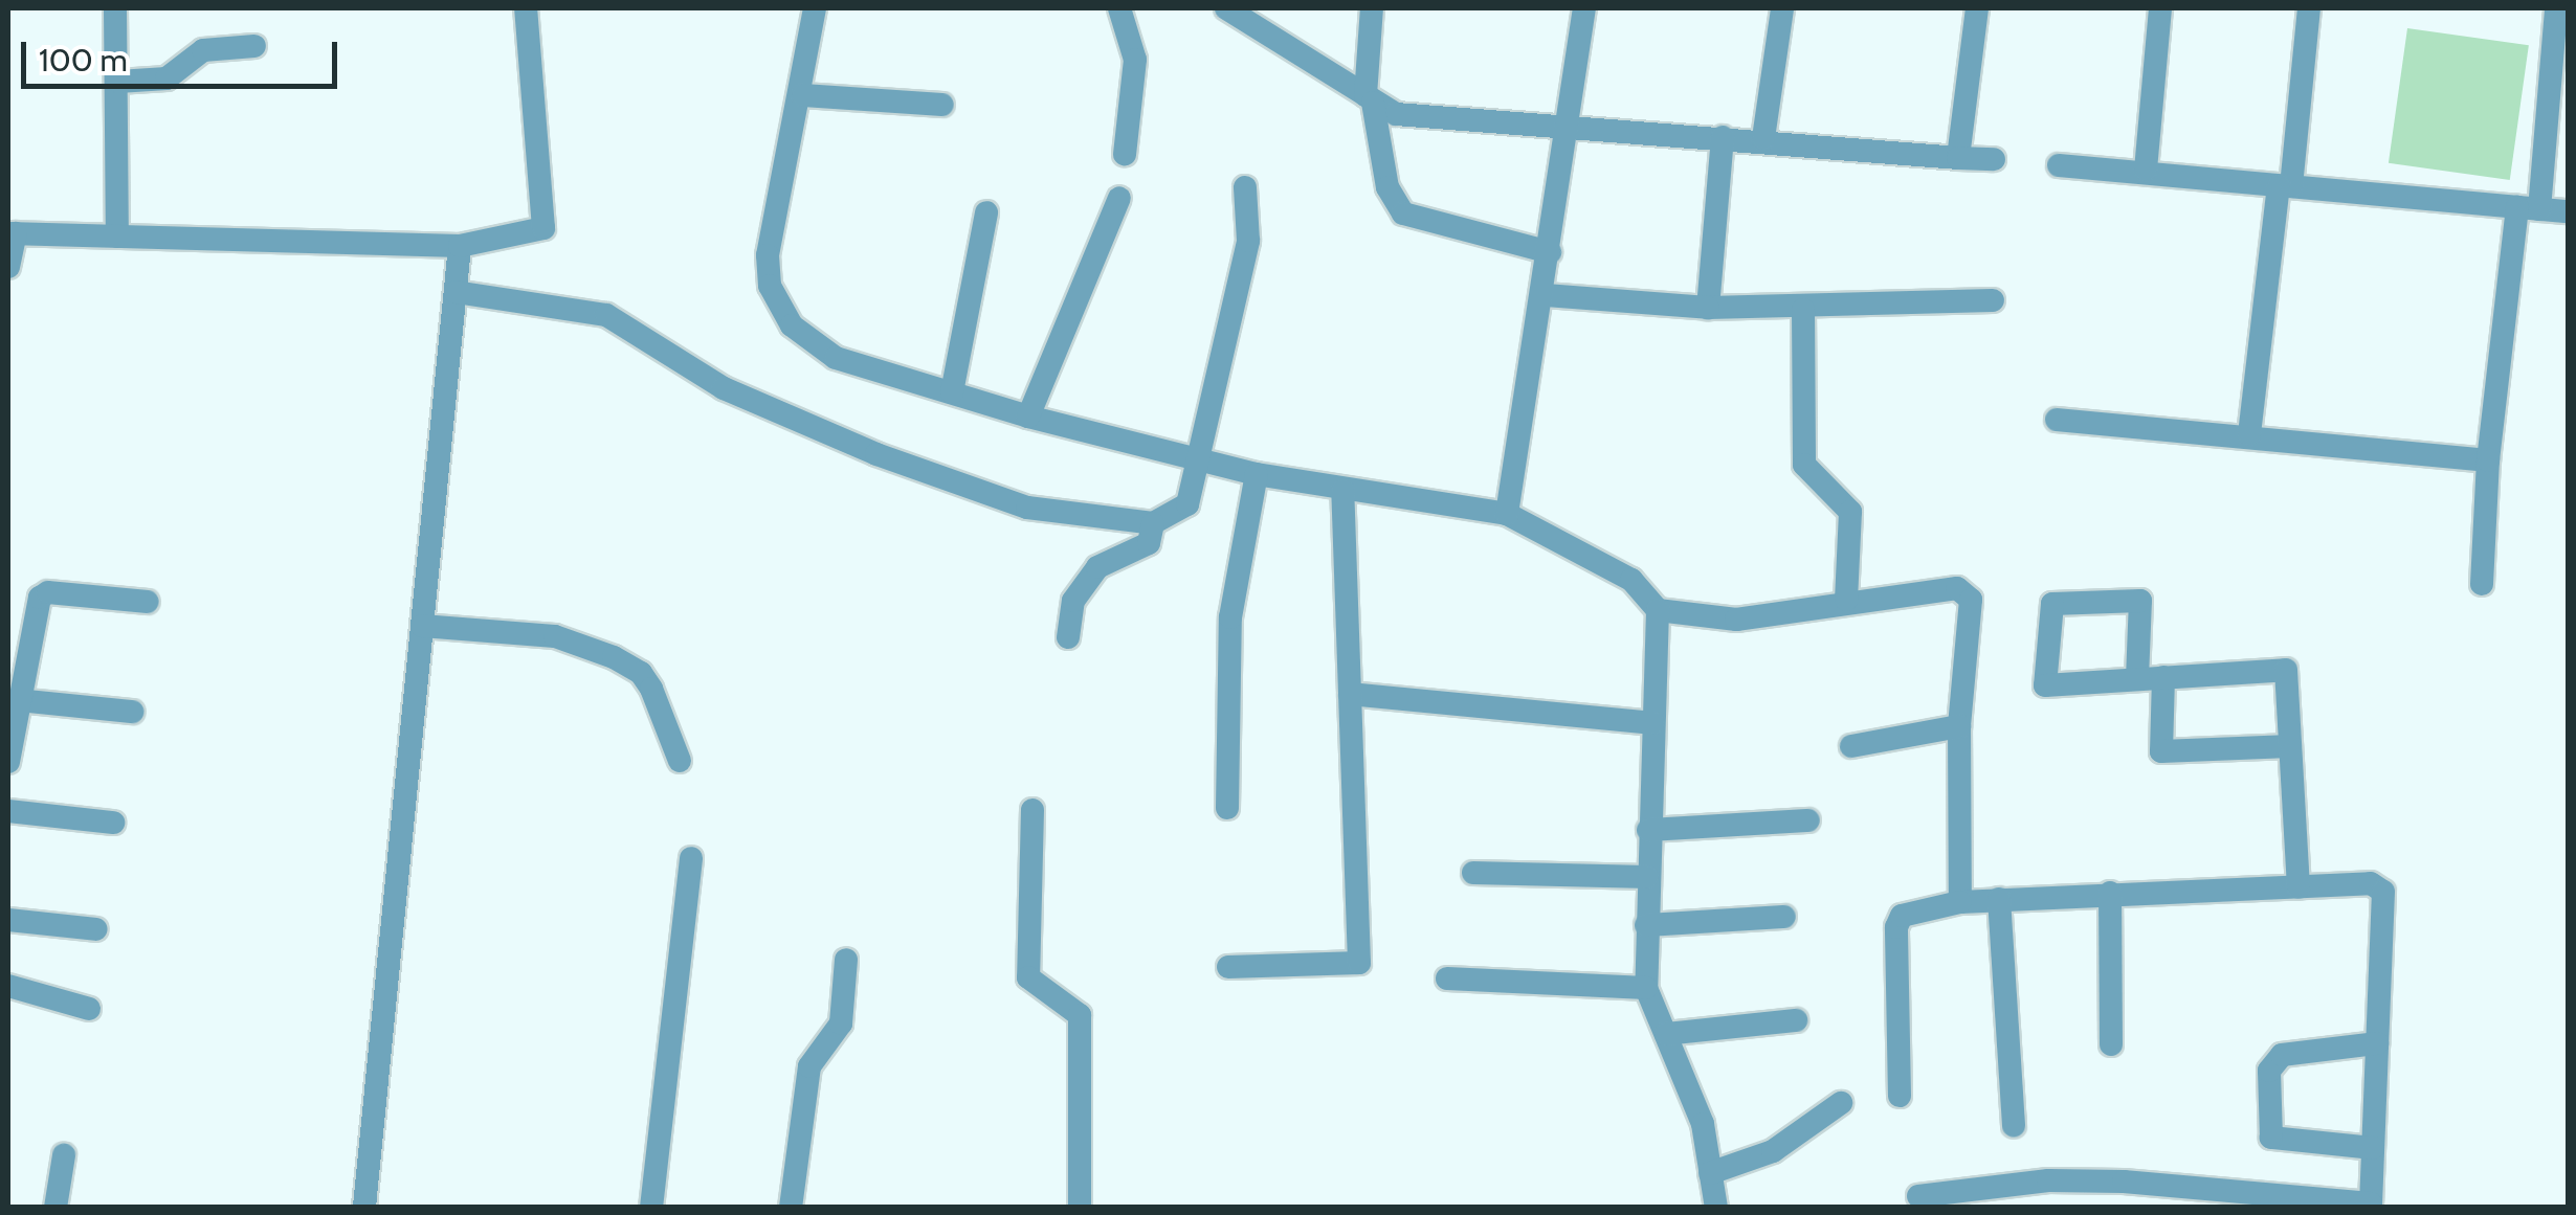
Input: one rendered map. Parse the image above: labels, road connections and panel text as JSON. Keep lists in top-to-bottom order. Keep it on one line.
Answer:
{"scale_bar":"100 m"}
